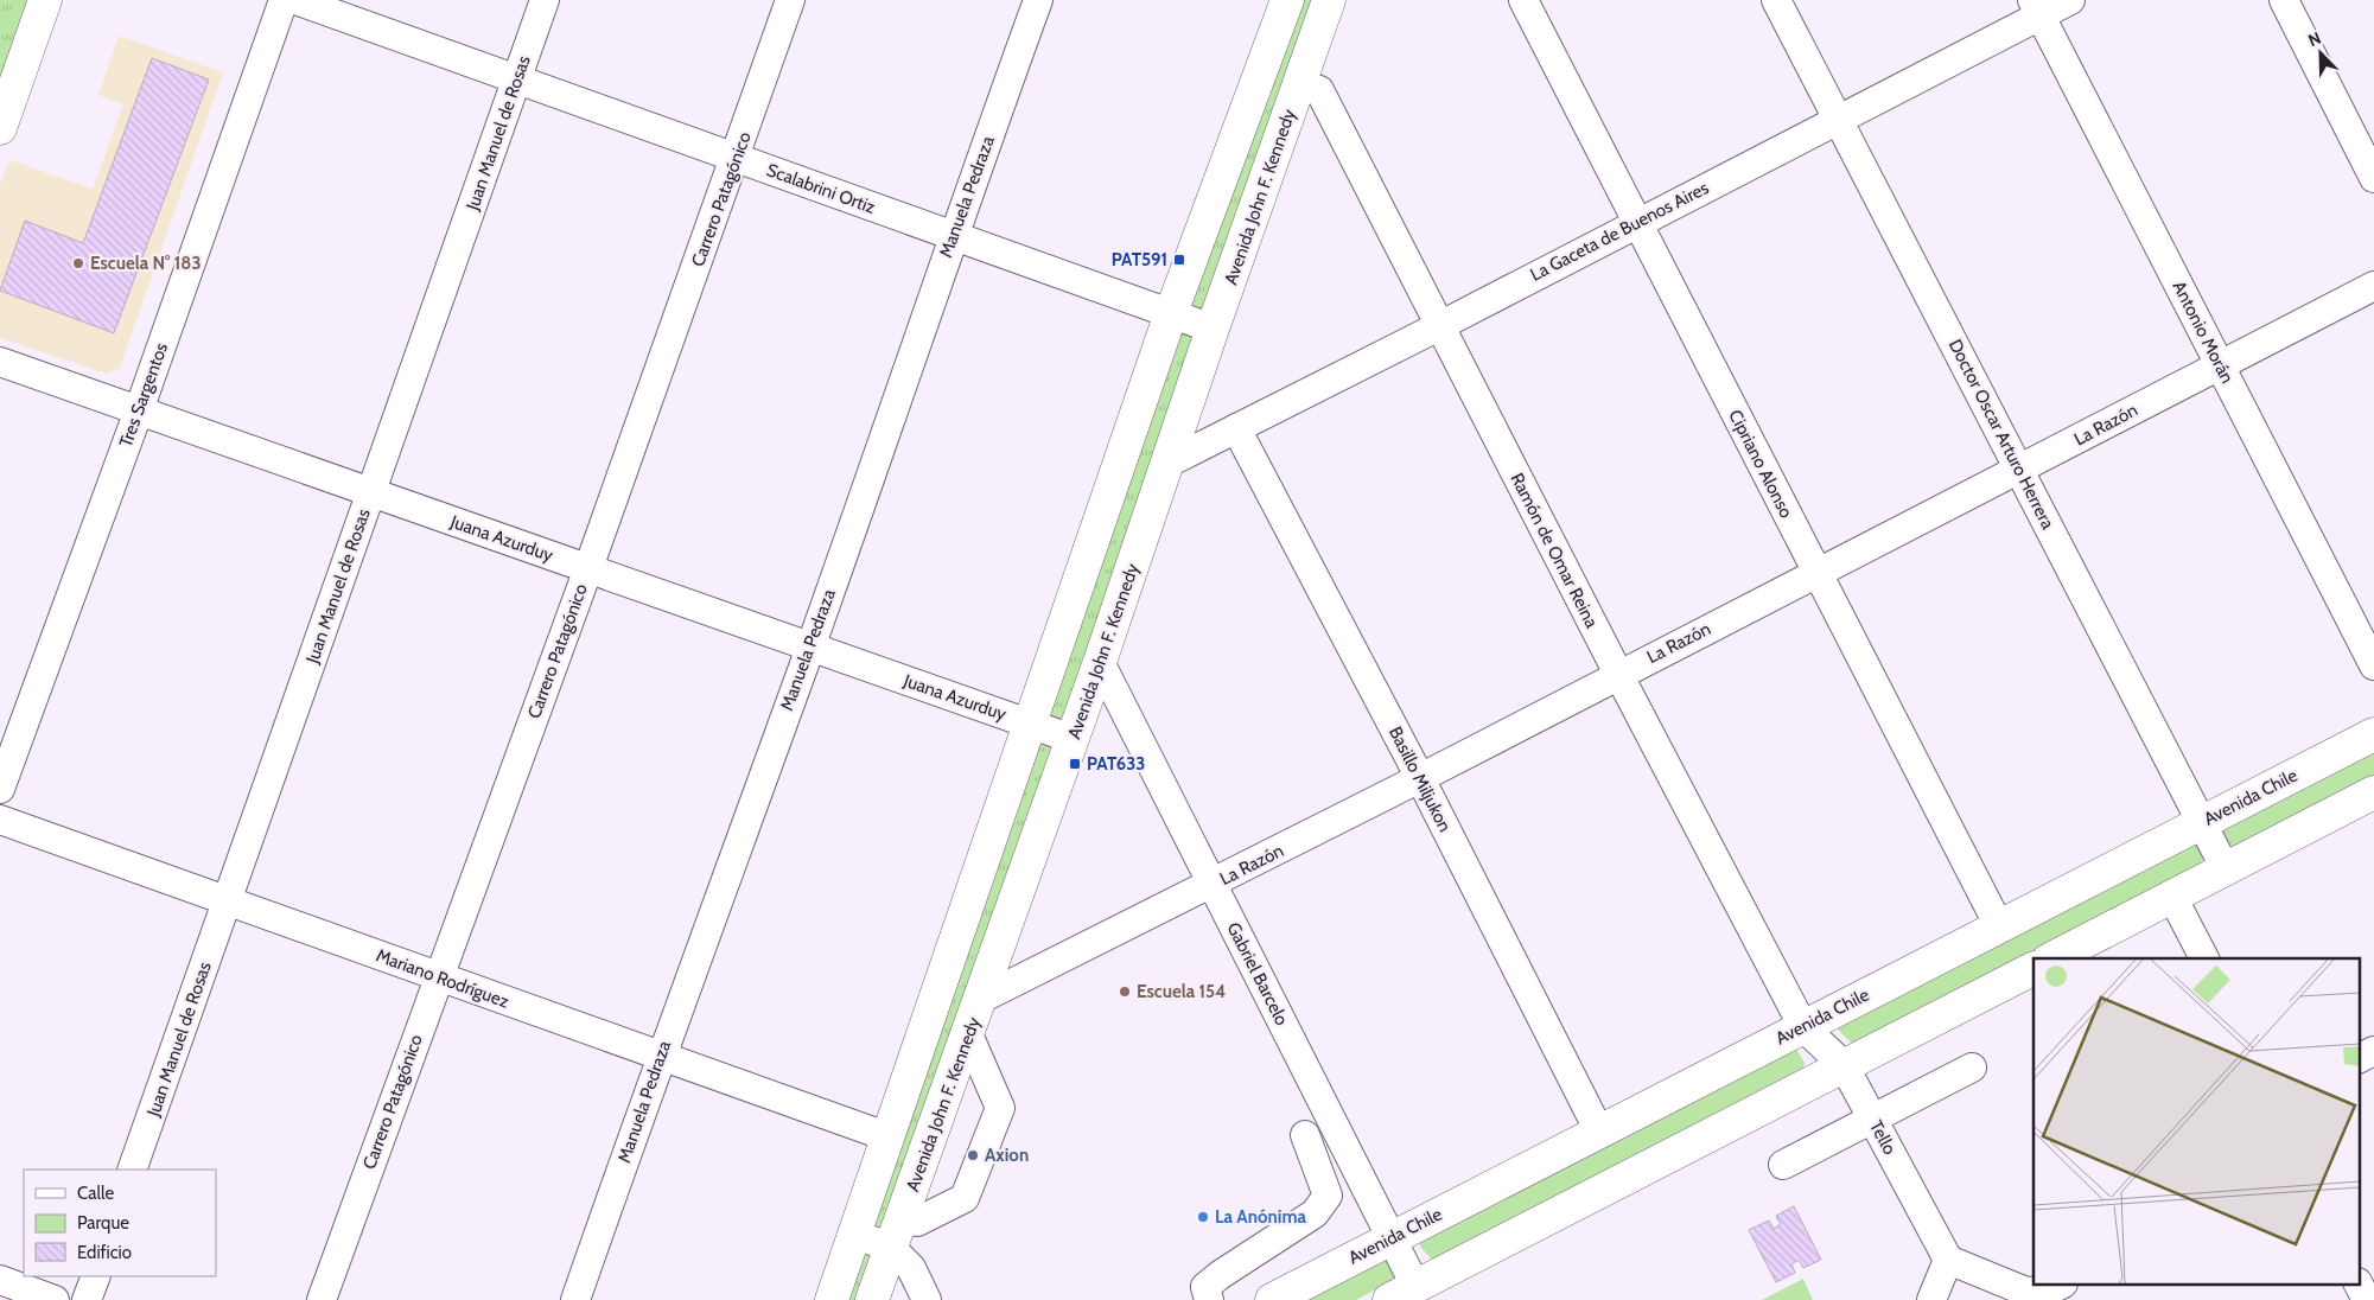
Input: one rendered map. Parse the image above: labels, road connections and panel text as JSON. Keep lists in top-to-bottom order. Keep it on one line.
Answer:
{"streets":{"main road":["Avenida John F. Kennedy","Avenida Chile"],"street":["Juan Manuel de Rosas","Scalabrini Ortiz","Manuela Pedraza","Carrero Patagónico","La Gaceta de Buenos Aires","Antonio Morán","Tres Sargentos","La Razón","Doctor Oscar Arturo Herrera","Cipriano Alonso","Juana Azurduy","Ramón de Omar Reina","Basillo Miljukon","Gabriel Barcelo","Mariano Rodríguez","Tello"]},"crossings":[["Juan Manuel de Rosas","Scalabrini Ortiz"],["Juan Manuel de Rosas","Juana Azurduy"],["Juan Manuel de Rosas","Mariano Rodríguez"],["Scalabrini Ortiz","Manuela Pedraza"],["Scalabrini Ortiz","Avenida John F. Kennedy"],["Scalabrini Ortiz","Carrero Patagónico"],["Manuela Pedraza","Juana Azurduy"],["Manuela Pedraza","Mariano Rodríguez"],["Avenida John F. Kennedy","La Gaceta de Buenos Aires"],["Avenida John F. Kennedy","La Razón"],["Avenida John F. Kennedy","Juana Azurduy"],["Avenida John F. Kennedy","Ramón de Omar Reina"],["Avenida John F. Kennedy","Gabriel Barcelo"],["Carrero Patagónico","Juana Azurduy"],["Carrero Patagónico","Mariano Rodríguez"],["La Gaceta de Buenos Aires","Antonio Morán"],["La Gaceta de Buenos Aires","Doctor Oscar Arturo Herrera"],["La Gaceta de Buenos Aires","Cipriano Alonso"],["La Gaceta de Buenos Aires","Ramón de Omar Reina"],["La Gaceta de Buenos Aires","Basillo Miljukon"],["Antonio Morán","La Razón"],["Tres Sargentos","Juana Azurduy"],["La Razón","Doctor Oscar Arturo Herrera"],["La Razón","Cipriano Alonso"],["La Razón","Ramón de Omar Reina"],["La Razón","Basillo Miljukon"],["La Razón","Gabriel Barcelo"],["Doctor Oscar Arturo Herrera","Avenida Chile"],["Cipriano Alonso","Avenida Chile"],["Ramón de Omar Reina","Avenida Chile"],["Ramón de Omar Reina","Tello"],["Basillo Miljukon","Avenida Chile"],["Avenida Chile","Gabriel Barcelo"],["Avenida Chile","Tello"]],"places":{"transit":["PAT591","PAT633"],"other":["Escuela N° 183","Escuela 154","Axion","La Anónima"]},"legend":["Calle","Parque","Edificio"],"north":"top left"}
